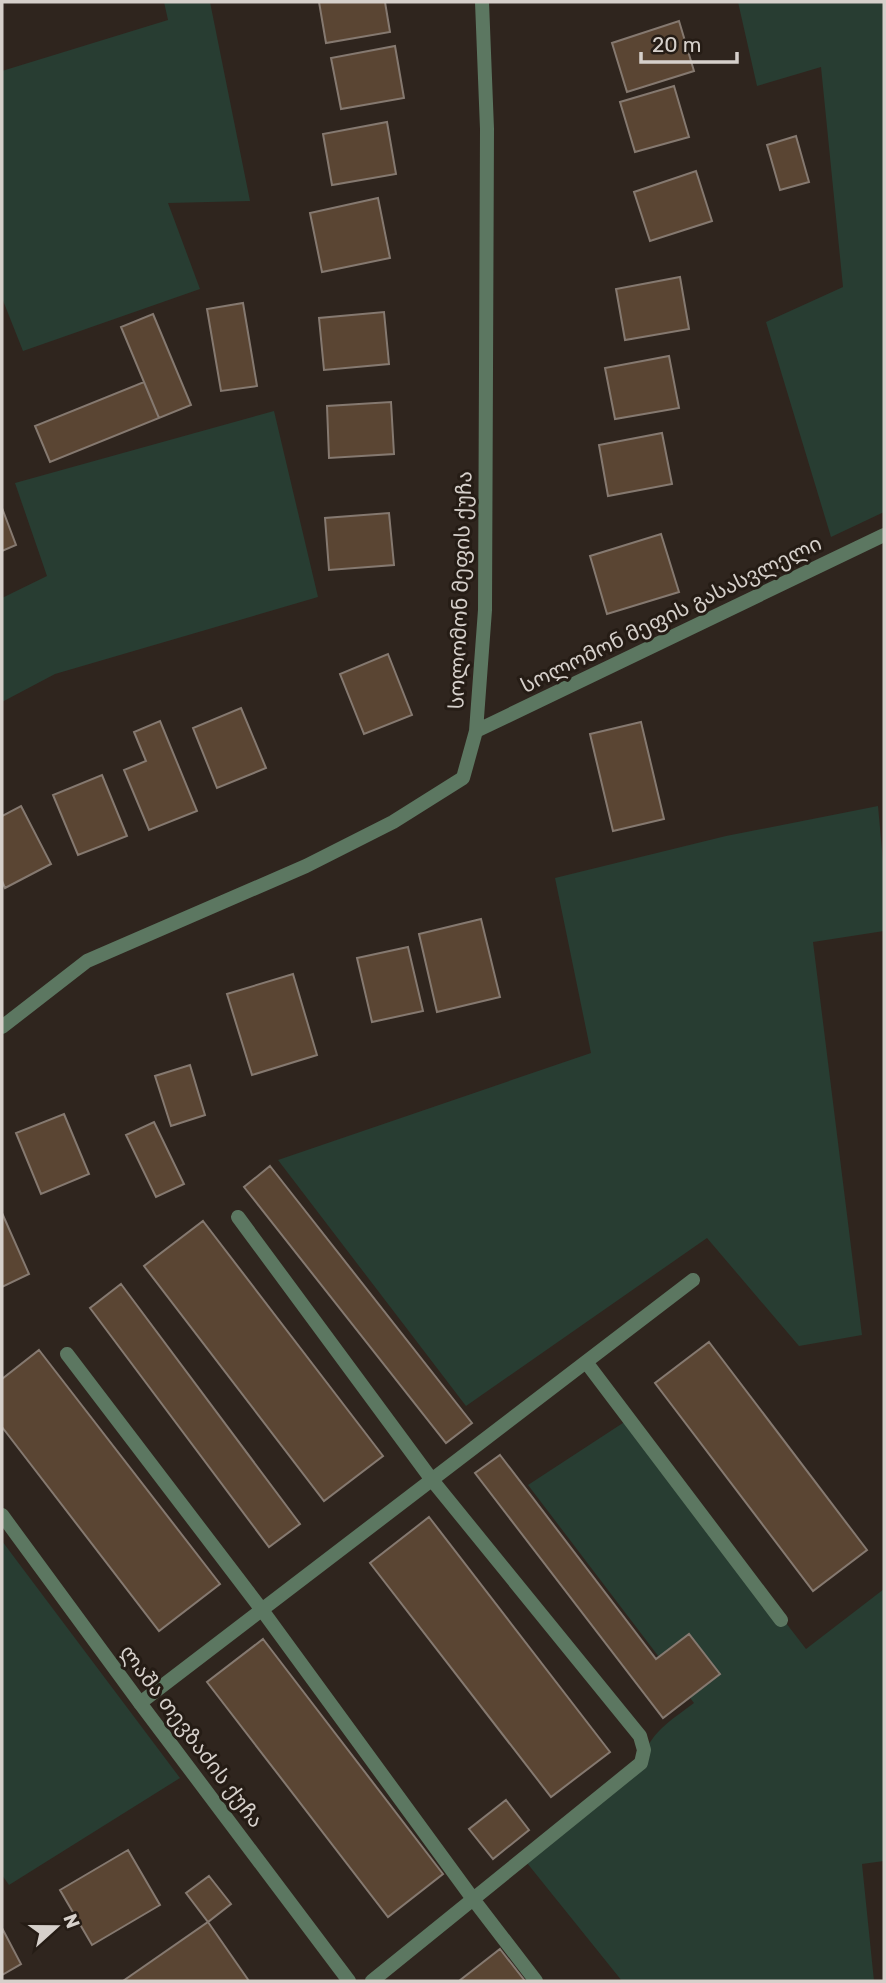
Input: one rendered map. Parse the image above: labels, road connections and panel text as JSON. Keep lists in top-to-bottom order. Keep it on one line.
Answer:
{"streets":{"street":["სოლომონ მეფის ქუჩა","სოლომონ მეფის გასასვლელი","ლაშა თევზაძის ქუჩა"]},"crossings":[["სოლომონ მეფის ქუჩა","სოლომონ მეფის გასასვლელი"]],"scale_bar":"20 m","north":"right"}
